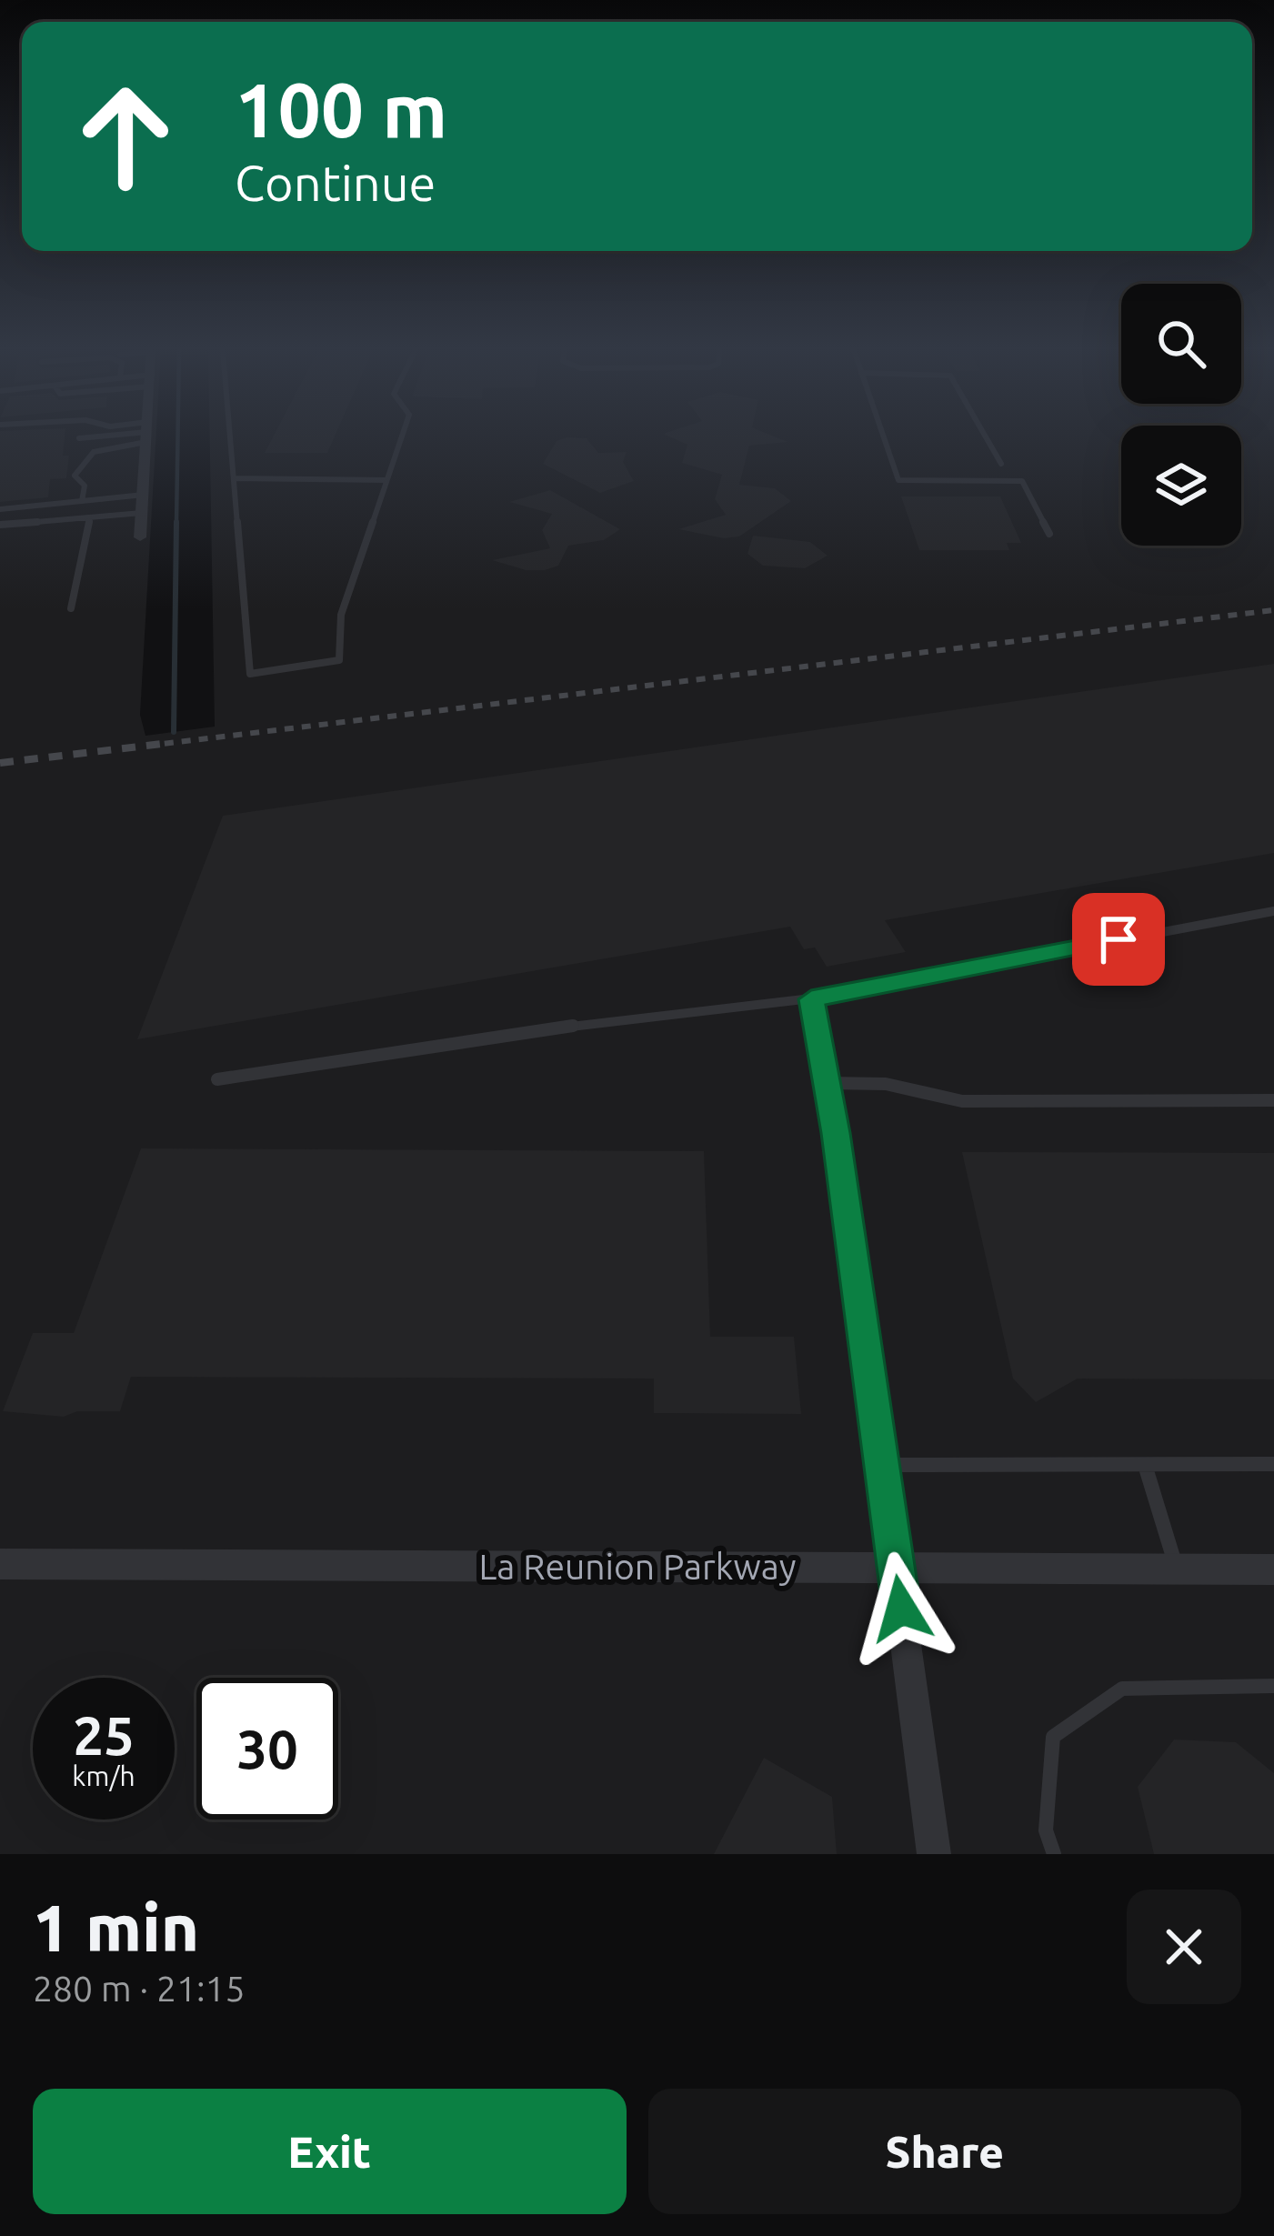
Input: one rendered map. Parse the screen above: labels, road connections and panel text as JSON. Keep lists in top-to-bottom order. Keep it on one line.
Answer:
{"streets":{"street":["La Reunion Parkway"]},"page":{"turn":["100 m","Continue"],"speed":"25 km/h","limit":"30","heading":["1 min","280 m · 21:15"],"buttons":["Exit","Share"]}}
